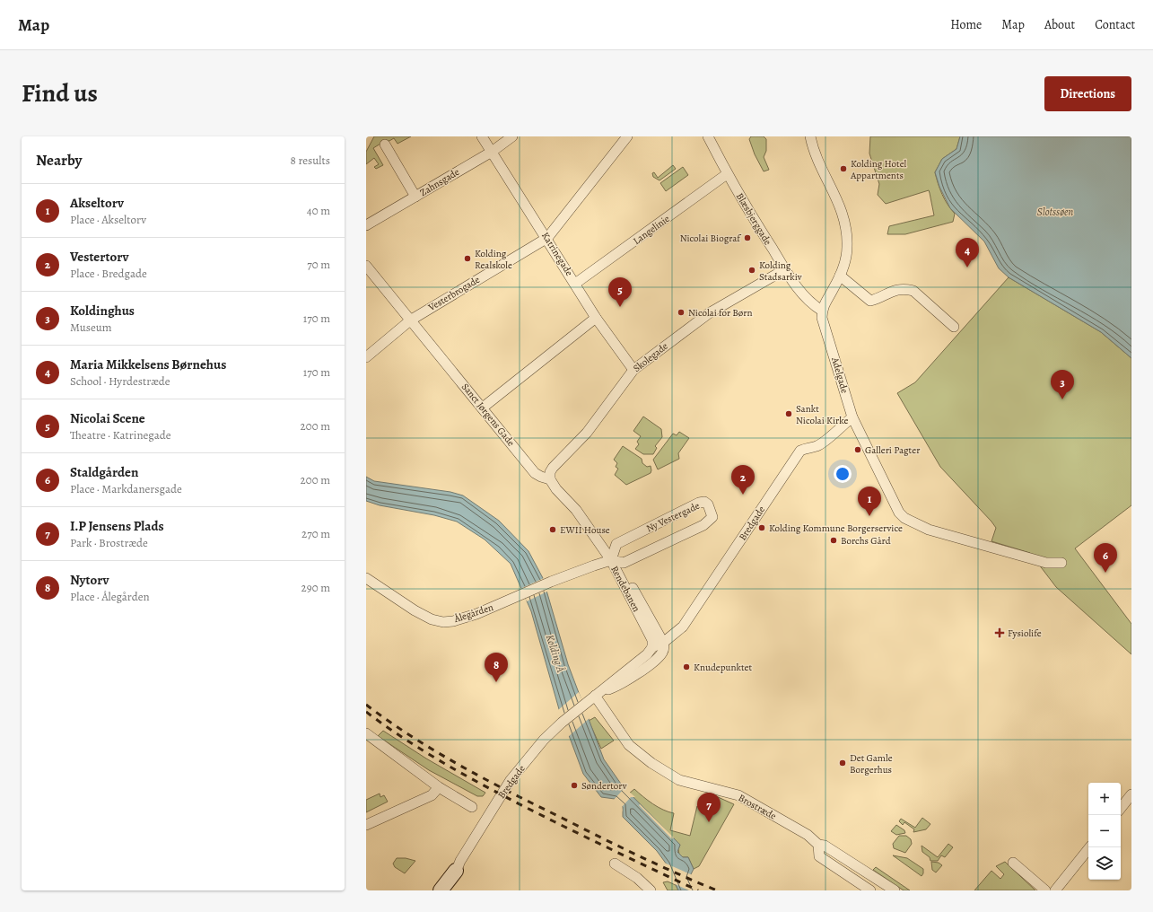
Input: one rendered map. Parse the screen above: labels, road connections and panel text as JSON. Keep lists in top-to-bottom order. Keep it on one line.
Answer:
{"streets":{"street":["Zahnsgade","Blæsbjerggade","Langelinie","Katrinegade","Vesterbrogade","Skolegade","Adelgade","Sanct Jørgens Gade","Ny Vestergade","Bredgade","Rendebanen","Ålegården","Brostræde"]},"crossings":[["Zahnsgade","Katrinegade"],["Blæsbjerggade","Langelinie"],["Blæsbjerggade","Skolegade"],["Blæsbjerggade","Adelgade"],["Langelinie","Katrinegade"],["Katrinegade","Vesterbrogade"],["Katrinegade","Skolegade"],["Vesterbrogade","Sanct Jørgens Gade"],["Skolegade","Sanct Jørgens Gade"],["Adelgade","Bredgade"],["Sanct Jørgens Gade","Ny Vestergade"],["Sanct Jørgens Gade","Rendebanen"],["Sanct Jørgens Gade","Ålegården"],["Ny Vestergade","Rendebanen"],["Ny Vestergade","Ålegården"],["Bredgade","Rendebanen"],["Bredgade","Brostræde"],["Rendebanen","Ålegården"]],"water":["Slotssøen","Kolding Å"],"places":{"other":["Kolding Hotel Appartments","Nicolai Biograf","Kolding Realskole","Kolding Stadsarkiv","Nicolai for Børn","Sankt Nicolai Kirke","Galleri Pagter","Kolding Kommune Borgerservice","EWII House","Borchs Gård","Knudepunktet","Det Gamle Borgerhus","Søndertorv"],"health":["Fysiolife"]},"page":{"header":"Map","nav":["Home","Map","About","Contact"],"title":"Find us","buttons":"Directions","heading":["Nearby","8 results"],"list":[{"mark":"1","name":"Akseltorv","note":"Place · Akseltorv","value":"40 m"},{"mark":"2","name":"Vestertorv","note":"Place · Bredgade","value":"70 m"},{"mark":"3","name":"Koldinghus","note":"Museum","value":"170 m"},{"mark":"4","name":"Maria Mikkelsens Børnehus","note":"School · Hyrdestræde","value":"170 m"},{"mark":"5","name":"Nicolai Scene","note":"Theatre · Katrinegade","value":"200 m"},{"mark":"6","name":"Staldgården","note":"Place · Markdanersgade","value":"200 m"},{"mark":"7","name":"I.P Jensens Plads","note":"Park · Brostræde","value":"270 m"},{"mark":"8","name":"Nytorv","note":"Place · Ålegården","value":"290 m"}],"pins":["4","5","3","2","1","6","8","7"],"map_buttons":["+","−"]}}
